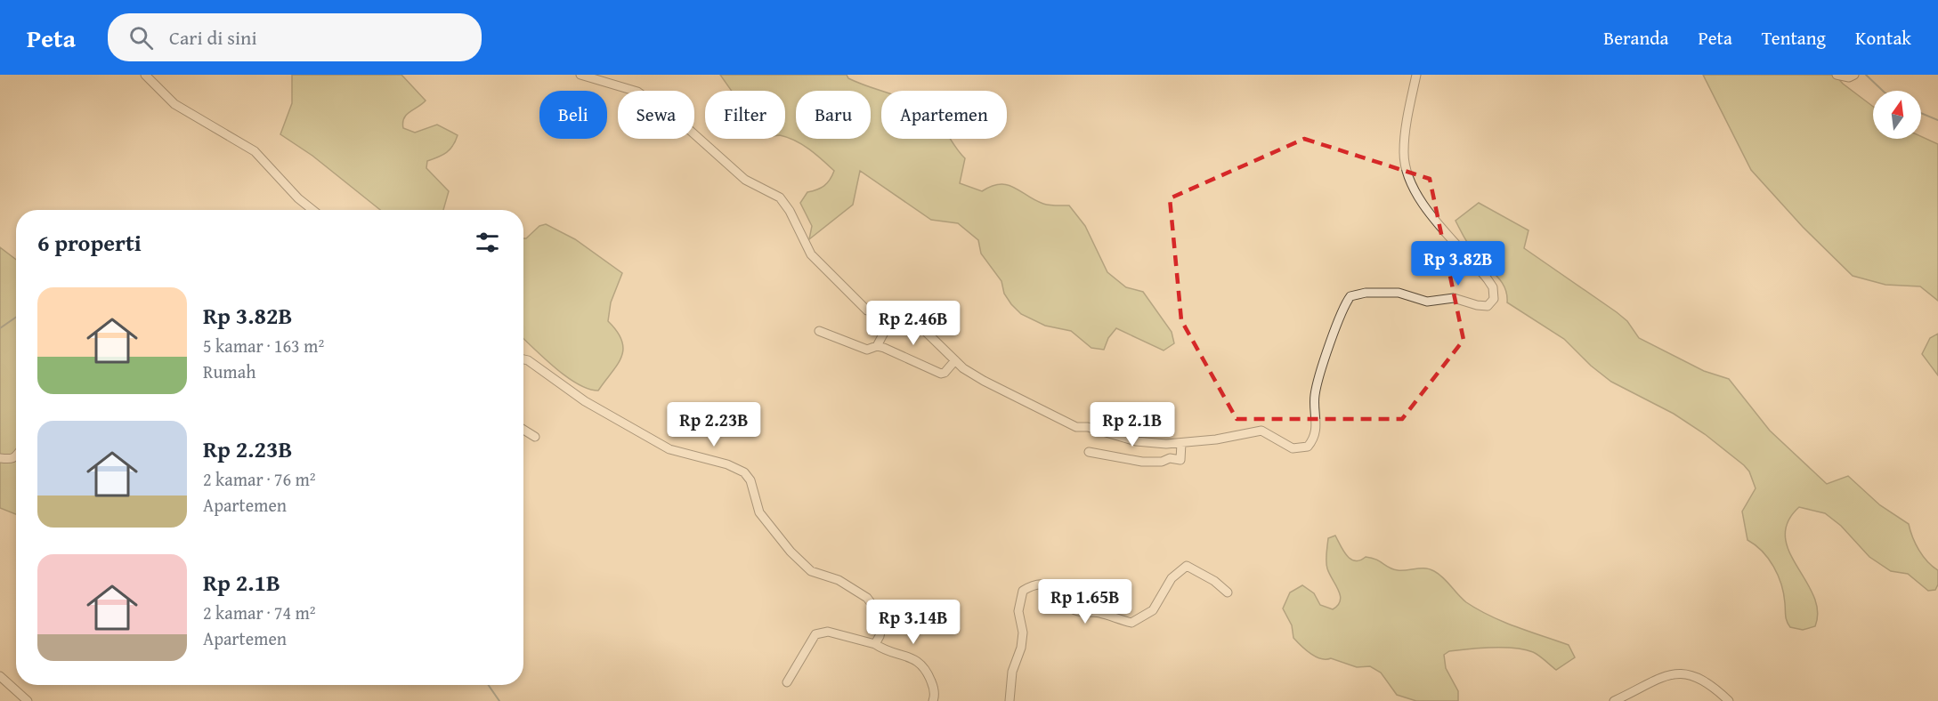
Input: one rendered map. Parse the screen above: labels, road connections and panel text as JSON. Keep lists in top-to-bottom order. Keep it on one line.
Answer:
{"north":"top","page":{"header":"Peta","search":"Cari di sini","nav":["Beranda","Peta","Tentang","Kontak"],"chip":["Beli","Sewa","Filter","Baru","Apartemen"],"heading":"6 properti","price":["Rp 3.82B","Rp 2.46B","Rp 2.23B","Rp 2.1B","Rp 1.65B","Rp 3.14B"],"list":[{"name":"Rp 3.82B","note":"5 kamar · 163 m² · Rumah"},{"name":"Rp 2.23B","note":"2 kamar · 76 m² · Apartemen"},{"name":"Rp 2.1B","note":"2 kamar · 74 m² · Apartemen"}]}}
